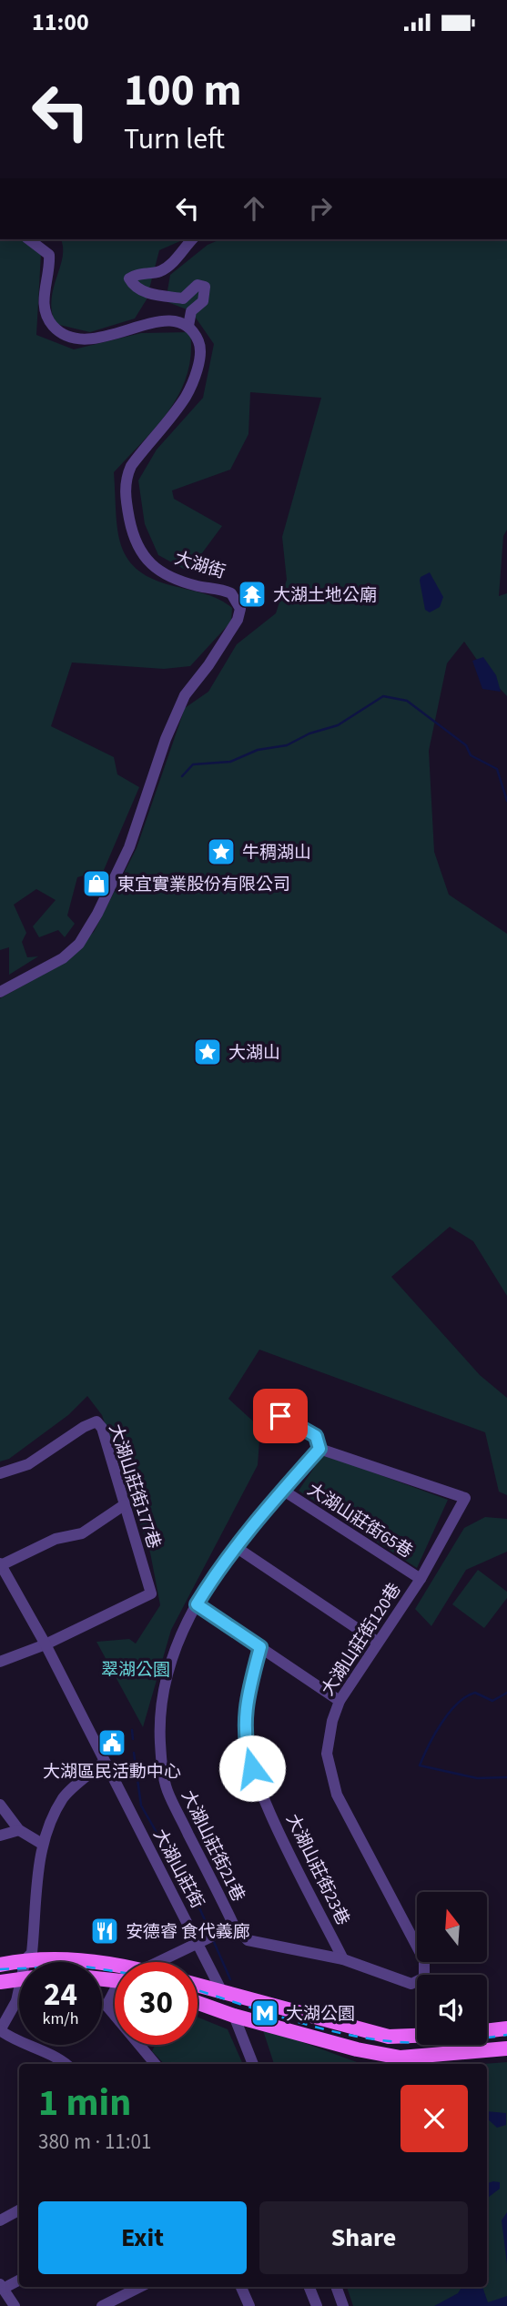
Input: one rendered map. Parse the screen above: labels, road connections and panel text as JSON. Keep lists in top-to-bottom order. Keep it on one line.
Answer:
{"streets":{"street":["大湖街","大湖山莊街177巷","大湖山莊街65巷","大湖山莊街120巷","大湖山莊街21巷","大湖山莊街","大湖山莊街23巷"]},"crossings":[["大湖山莊街177巷","大湖山莊街"],["大湖山莊街65巷","大湖山莊街120巷"],["大湖山莊街65巷","大湖山莊街21巷"],["大湖山莊街120巷","大湖山莊街21巷"],["大湖山莊街120巷","大湖山莊街23巷"]],"parks":["翠湖公園"],"places":{"temple":["大湖土地公廟"],"place":["牛稠湖山","大湖山"],"shop":["東宜實業股份有限公司"],"public building":["大湖區民活動中心"],"restaurant":["安德睿 食代義廊"],"metro station":["大湖公園"]},"north":"top","page":{"status":"11:00","turn":["100 m","Turn left"],"speed":"24 km/h","limit":"30","heading":["1 min","380 m · 11:01"],"buttons":["Exit","Share"]}}
